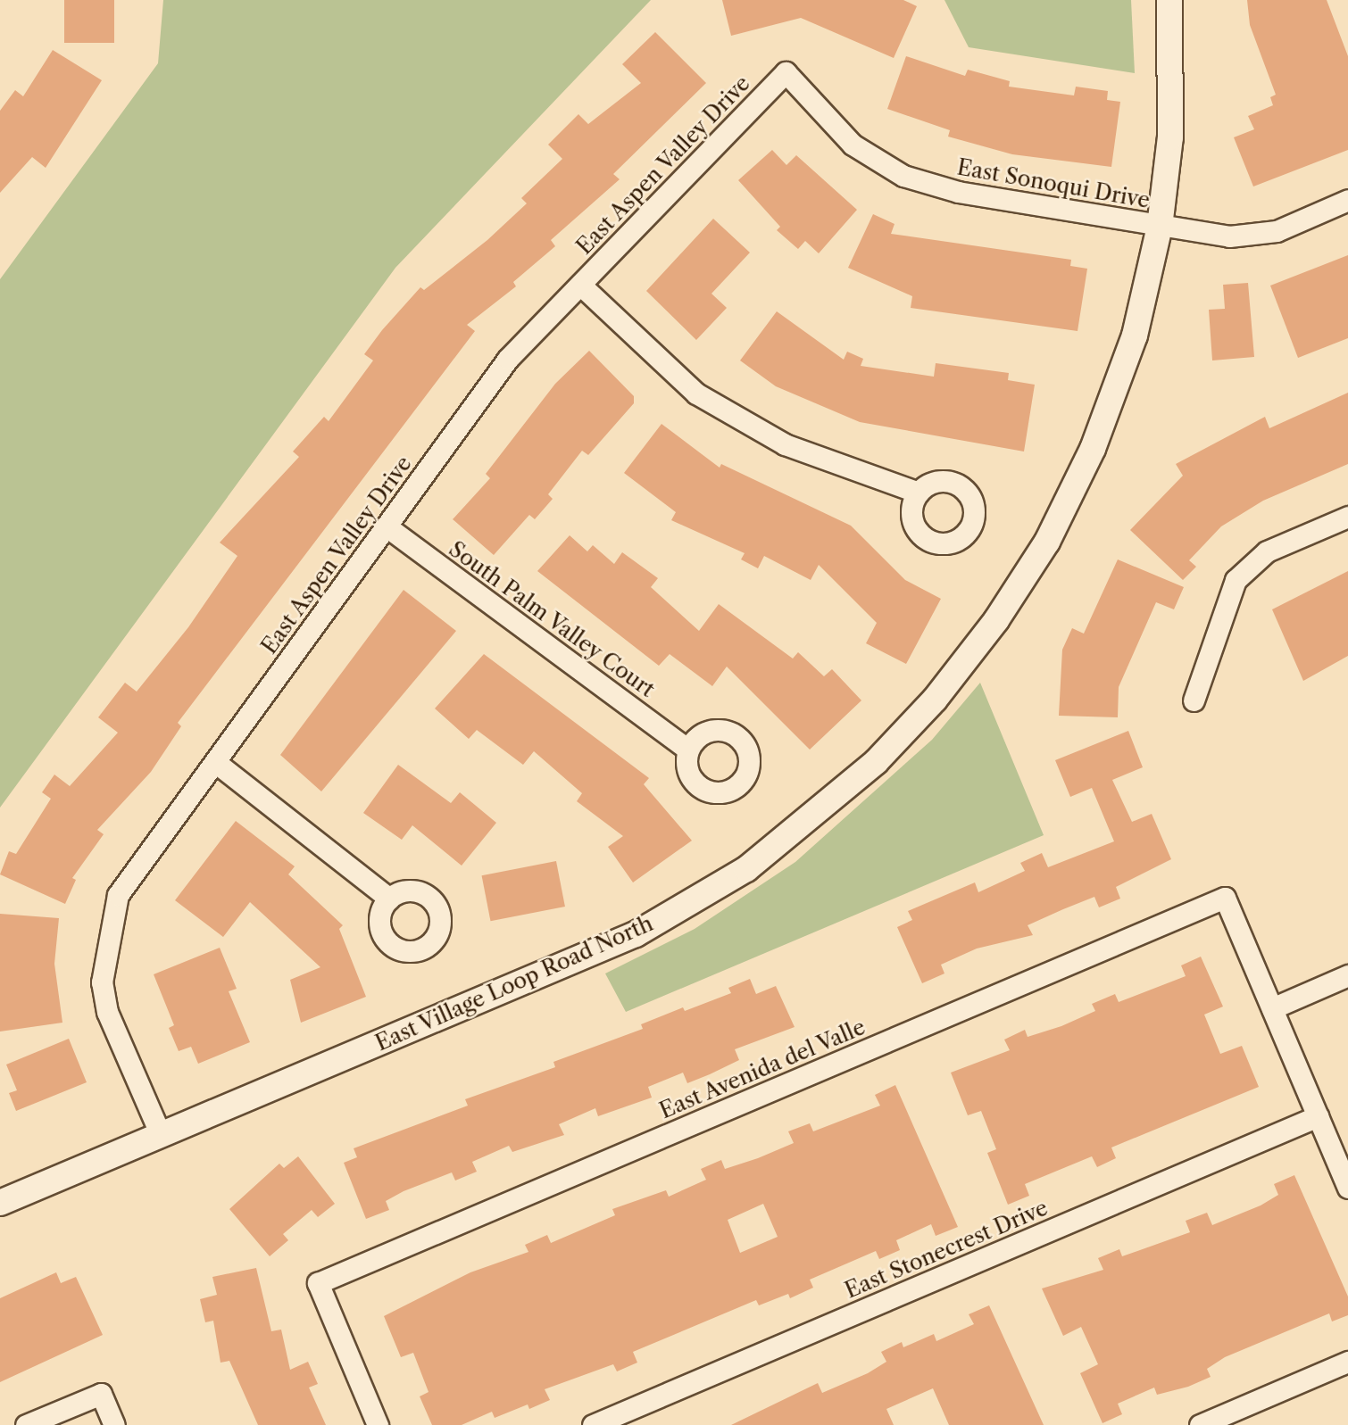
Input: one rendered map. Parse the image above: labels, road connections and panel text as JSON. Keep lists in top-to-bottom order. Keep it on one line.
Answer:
{"streets":{"street":["East Aspen Valley Drive","East Sonoqui Drive","South Palm Valley Court","East Village Loop Road North","East Avenida del Valle","East Stonecrest Drive"]},"crossings":[["East Aspen Valley Drive","East Sonoqui Drive"],["East Aspen Valley Drive","South Palm Valley Court"],["East Aspen Valley Drive","East Village Loop Road North"],["East Sonoqui Drive","East Village Loop Road North"]]}
